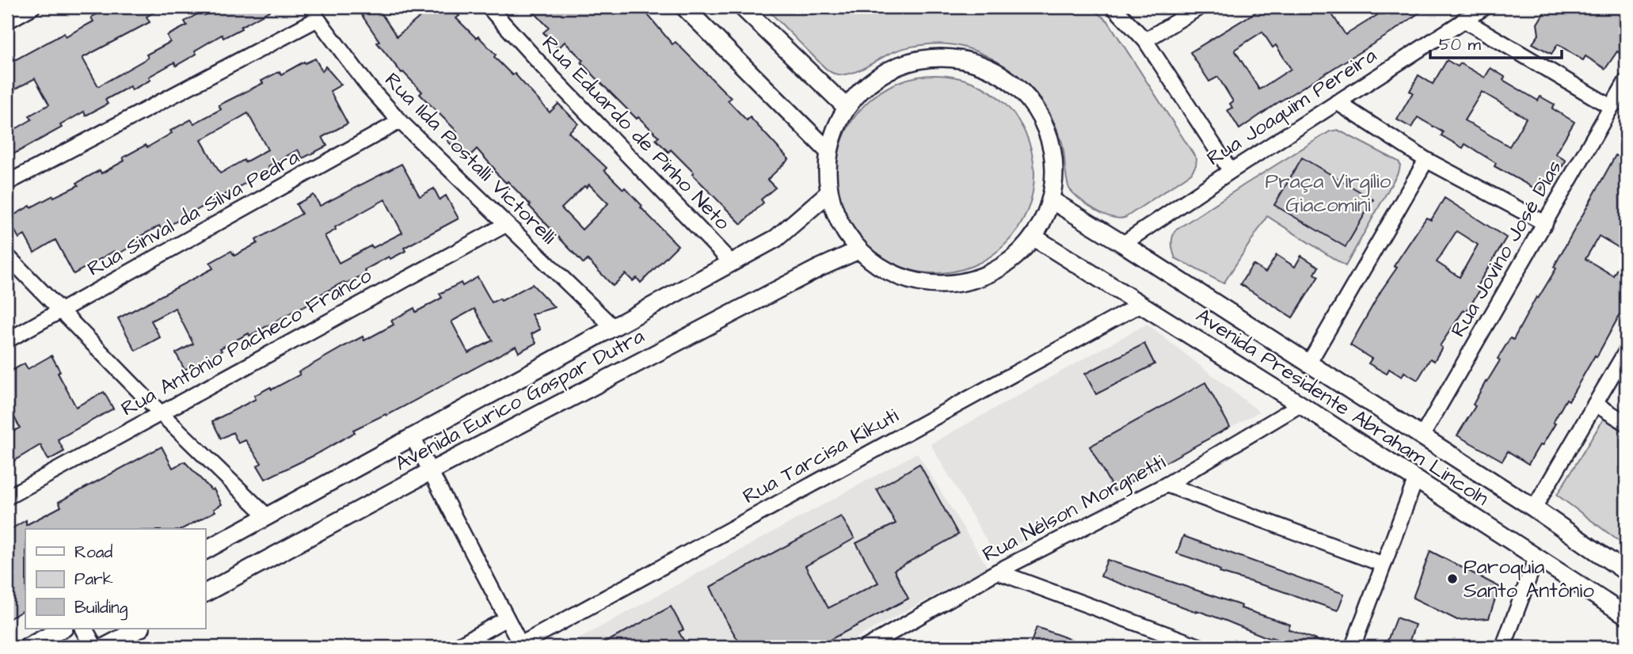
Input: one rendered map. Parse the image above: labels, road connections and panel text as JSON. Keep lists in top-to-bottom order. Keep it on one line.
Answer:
{"streets":{"street":["Rua Joaquim Pereira","Rua Eduardo de Pinho Neto","Rua Ilda Postalli Victorelli","Rua Sinval da Silva Pedra","Rua Jovino José Dias","Rua Antônio Pacheco Franco","Avenida Eurico Gaspar Dutra","Avenida Presidente Abraham Lincoln","Rua Tarcisa Kikuti","Rua Nélson Morgnetti"]},"crossings":[["Rua Joaquim Pereira","Avenida Presidente Abraham Lincoln"],["Rua Eduardo de Pinho Neto","Avenida Eurico Gaspar Dutra"],["Rua Ilda Postalli Victorelli","Rua Sinval da Silva Pedra"],["Rua Ilda Postalli Victorelli","Rua Antônio Pacheco Franco"],["Rua Ilda Postalli Victorelli","Avenida Eurico Gaspar Dutra"],["Rua Jovino José Dias","Avenida Presidente Abraham Lincoln"],["Avenida Presidente Abraham Lincoln","Rua Tarcisa Kikuti"],["Avenida Presidente Abraham Lincoln","Rua Nélson Morgnetti"]],"parks":["Praça Virgílio Giacomini"],"places":["Paroquia Santo Antônio"],"legend":["Road","Park","Building"],"scale_bar":"50 m"}
